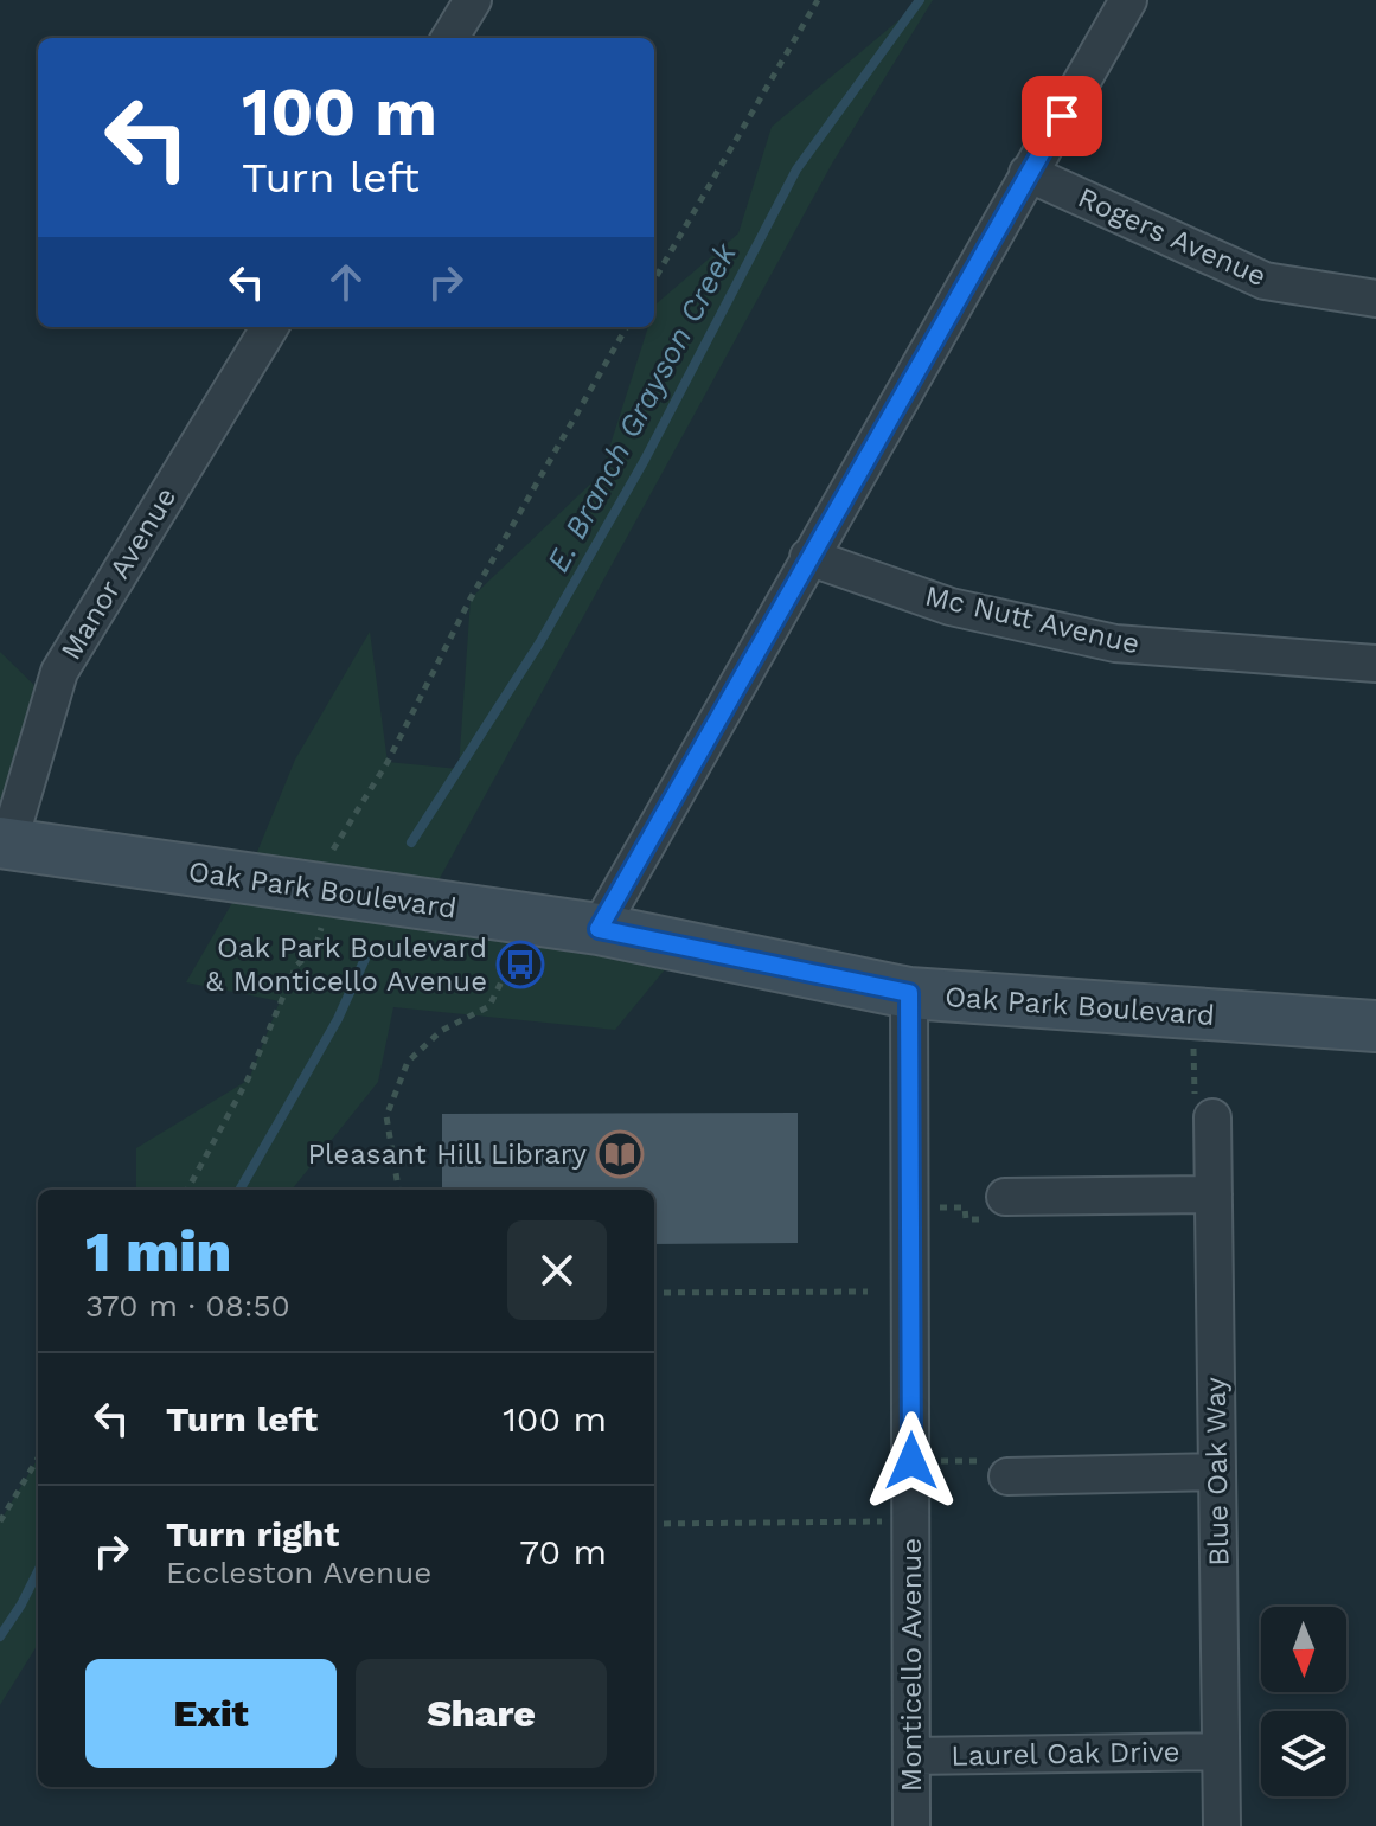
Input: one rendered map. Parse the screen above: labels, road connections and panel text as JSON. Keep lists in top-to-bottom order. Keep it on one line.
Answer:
{"streets":{"street":["Rogers Avenue","Manor Avenue","Mc Nutt Avenue","Oak Park Boulevard","Blue Oak Way","Monticello Avenue","Laurel Oak Drive"]},"crossings":[["Manor Avenue","Oak Park Boulevard"],["Oak Park Boulevard","Monticello Avenue"],["Blue Oak Way","Laurel Oak Drive"],["Monticello Avenue","Laurel Oak Drive"]],"water":["E. Branch Grayson Creek"],"places":{"bus stop":["Oak Park Boulevard & Monticello Avenue"],"library":["Pleasant Hill Library"]},"north":"bottom","page":{"turn":["100 m","Turn left"],"heading":["1 min","370 m · 08:50"],"list":[{"name":"Turn left","value":"100 m"},{"name":"Turn right","note":"Eccleston Avenue","value":"70 m"}],"buttons":["Exit","Share"]}}
